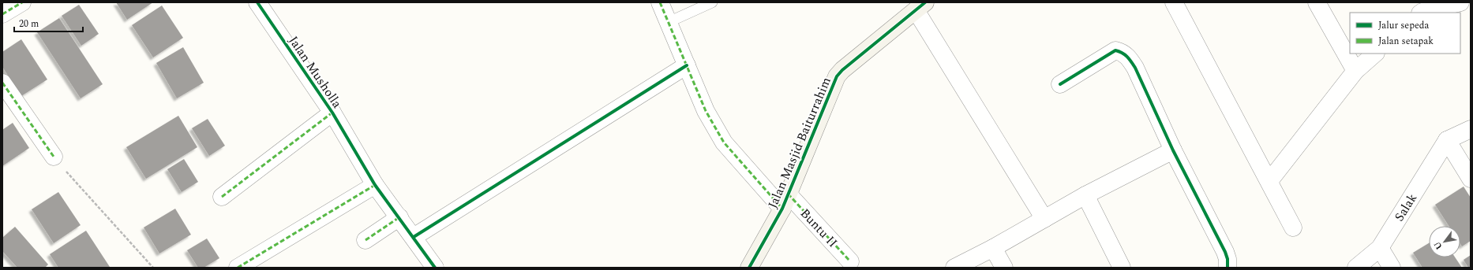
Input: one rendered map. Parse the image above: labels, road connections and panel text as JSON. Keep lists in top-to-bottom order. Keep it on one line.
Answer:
{"streets":{"street":["Jalan Musholla","Jalan Masjid Baiturrahim","Salak","Buntu II"]},"crossings":[["Jalan Masjid Baiturrahim","Buntu II"]],"legend":["Jalur sepeda","Jalan setapak"],"scale_bar":"20 m","north":"bottom left"}
